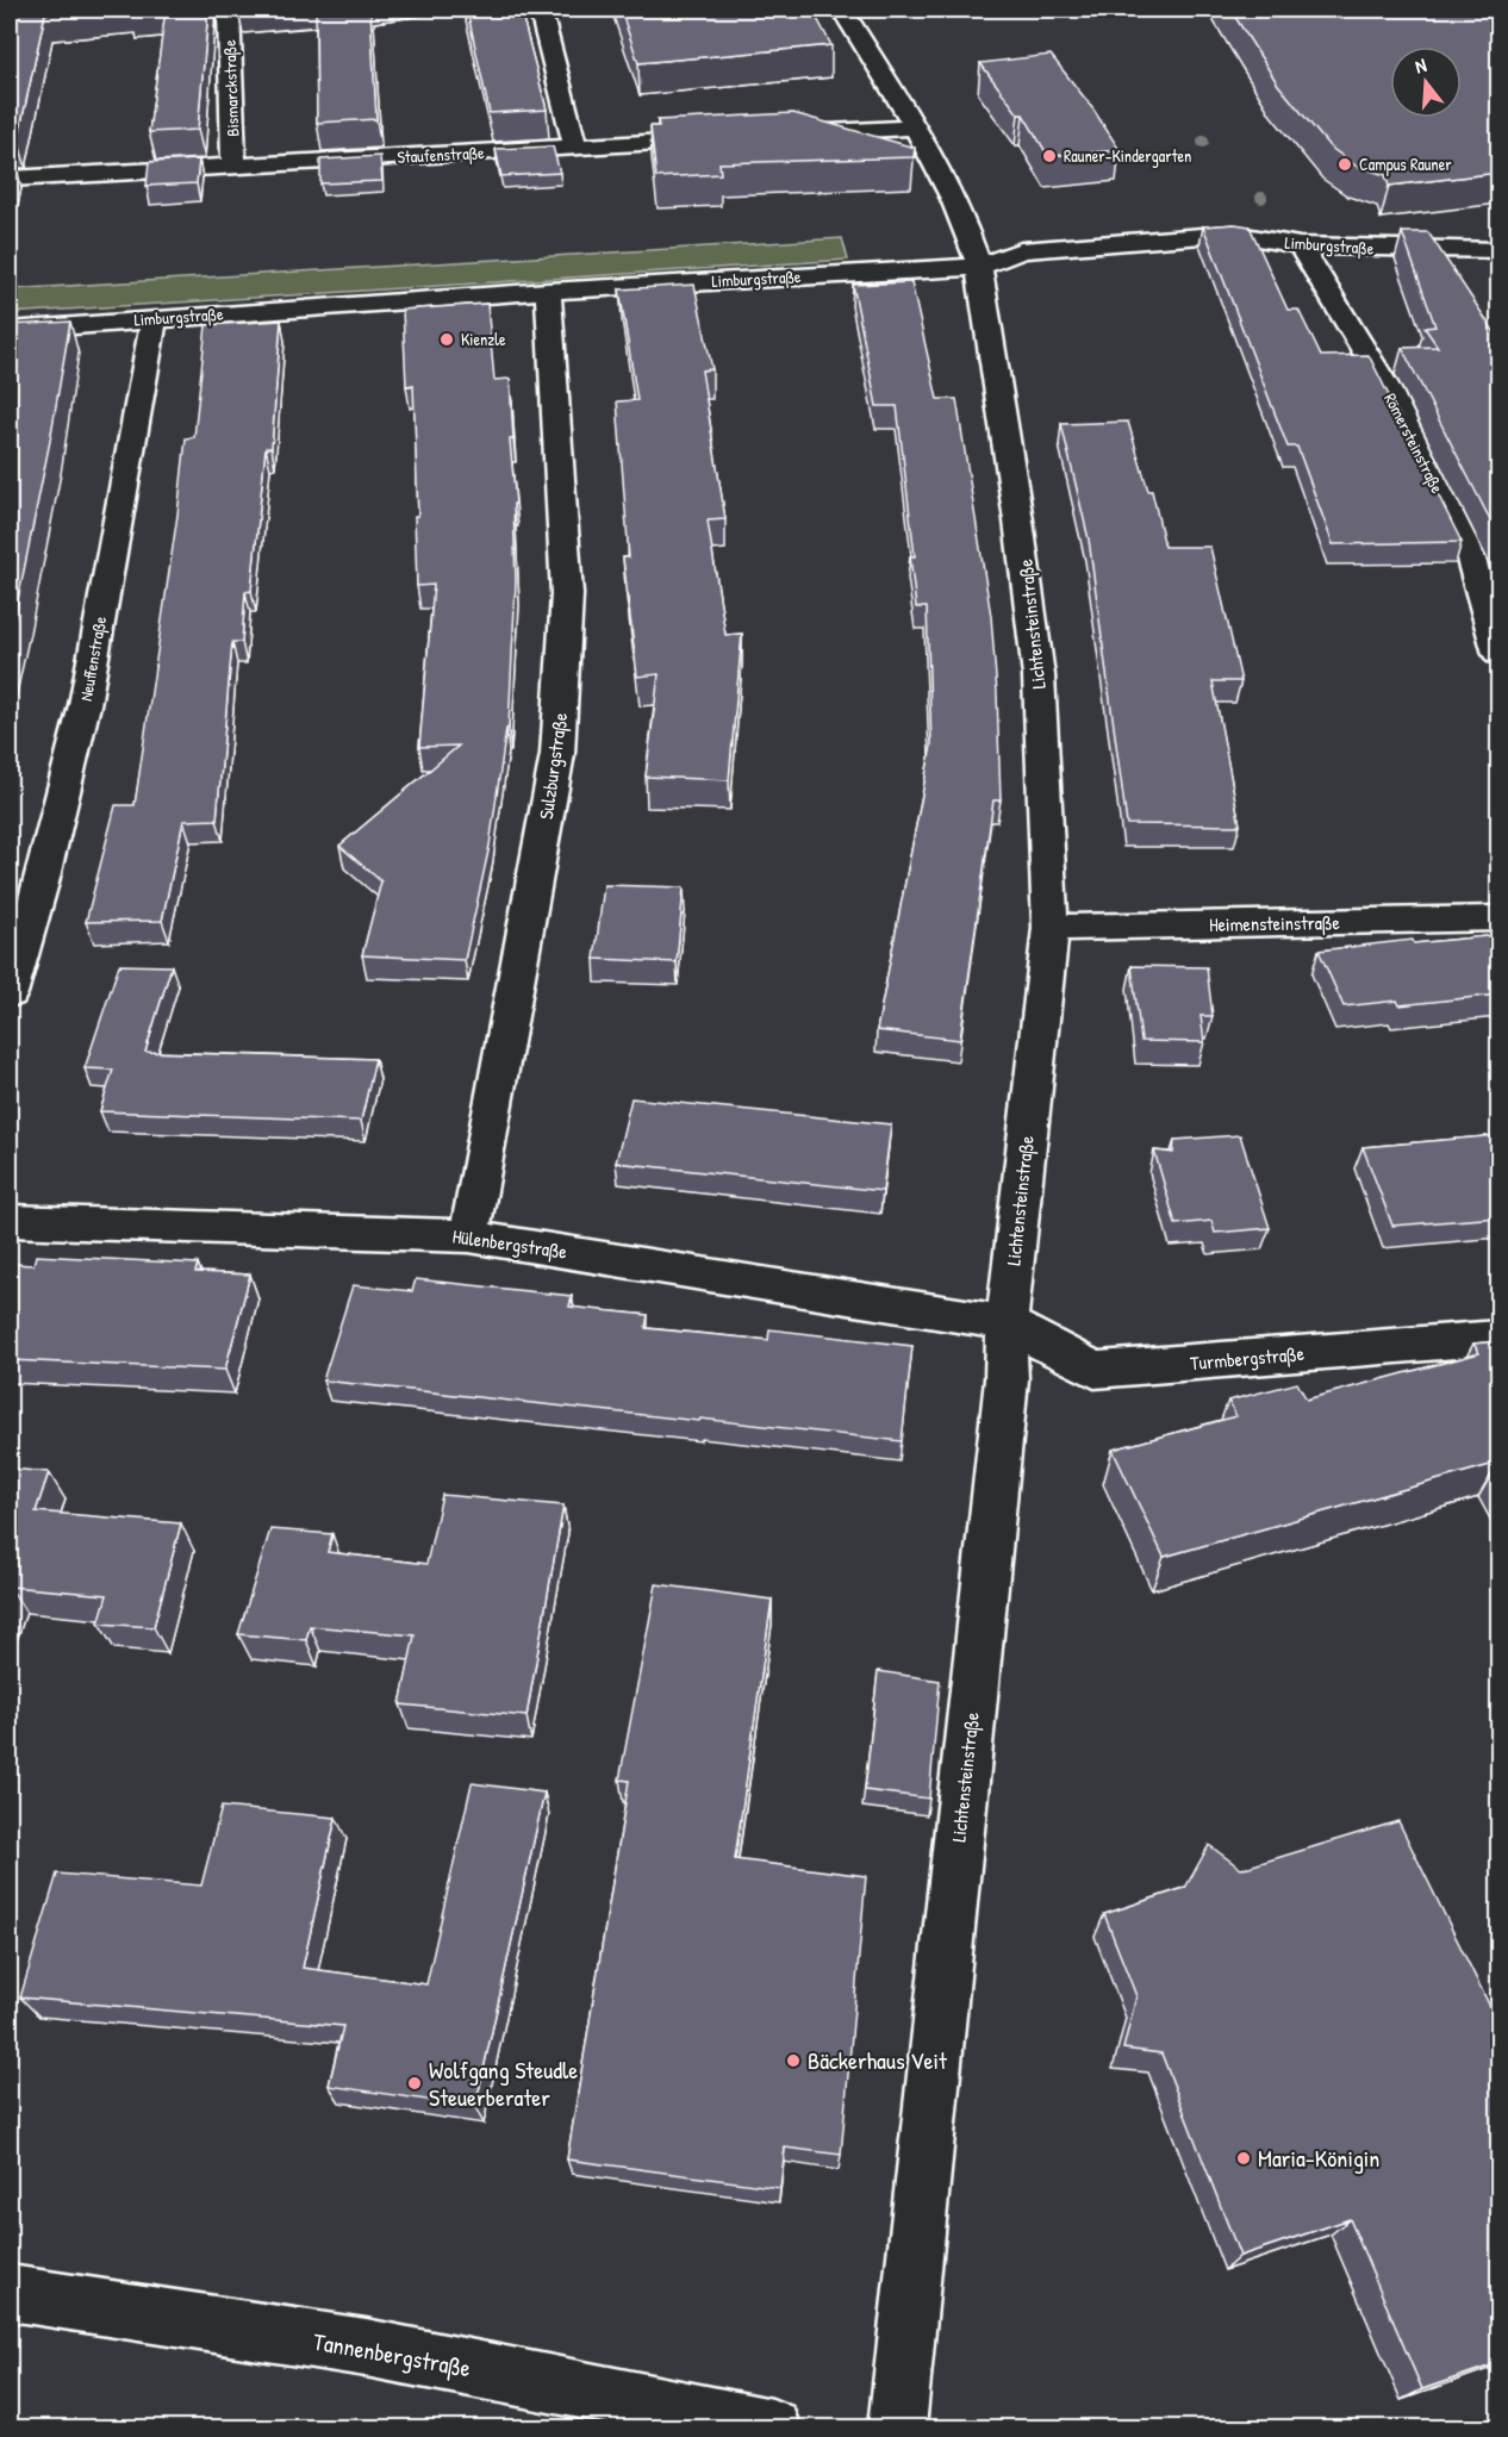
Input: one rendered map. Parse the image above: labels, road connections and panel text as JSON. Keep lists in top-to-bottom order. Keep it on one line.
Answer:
{"streets":{"street":["Bismarckstraße","Staufenstraße","Limburgstraße","Römersteinstraße","Lichtensteinstraße","Neuffenstraße","Sulzburgstraße","Heimensteinstraße","Hülenbergstraße","Turmbergstraße","Tannenbergstraße"]},"crossings":[["Bismarckstraße","Staufenstraße"],["Limburgstraße","Römersteinstraße"],["Limburgstraße","Lichtensteinstraße"],["Limburgstraße","Neuffenstraße"],["Limburgstraße","Sulzburgstraße"],["Lichtensteinstraße","Heimensteinstraße"],["Lichtensteinstraße","Hülenbergstraße"],["Lichtensteinstraße","Turmbergstraße"],["Sulzburgstraße","Hülenbergstraße"],["Hülenbergstraße","Turmbergstraße"]],"places":["Rauner-Kindergarten","Campus Rauner","Kienzle","Bäckerhaus Veit","Wolfgang Steudle Steuerberater","Maria-Königin"],"north":"top"}
